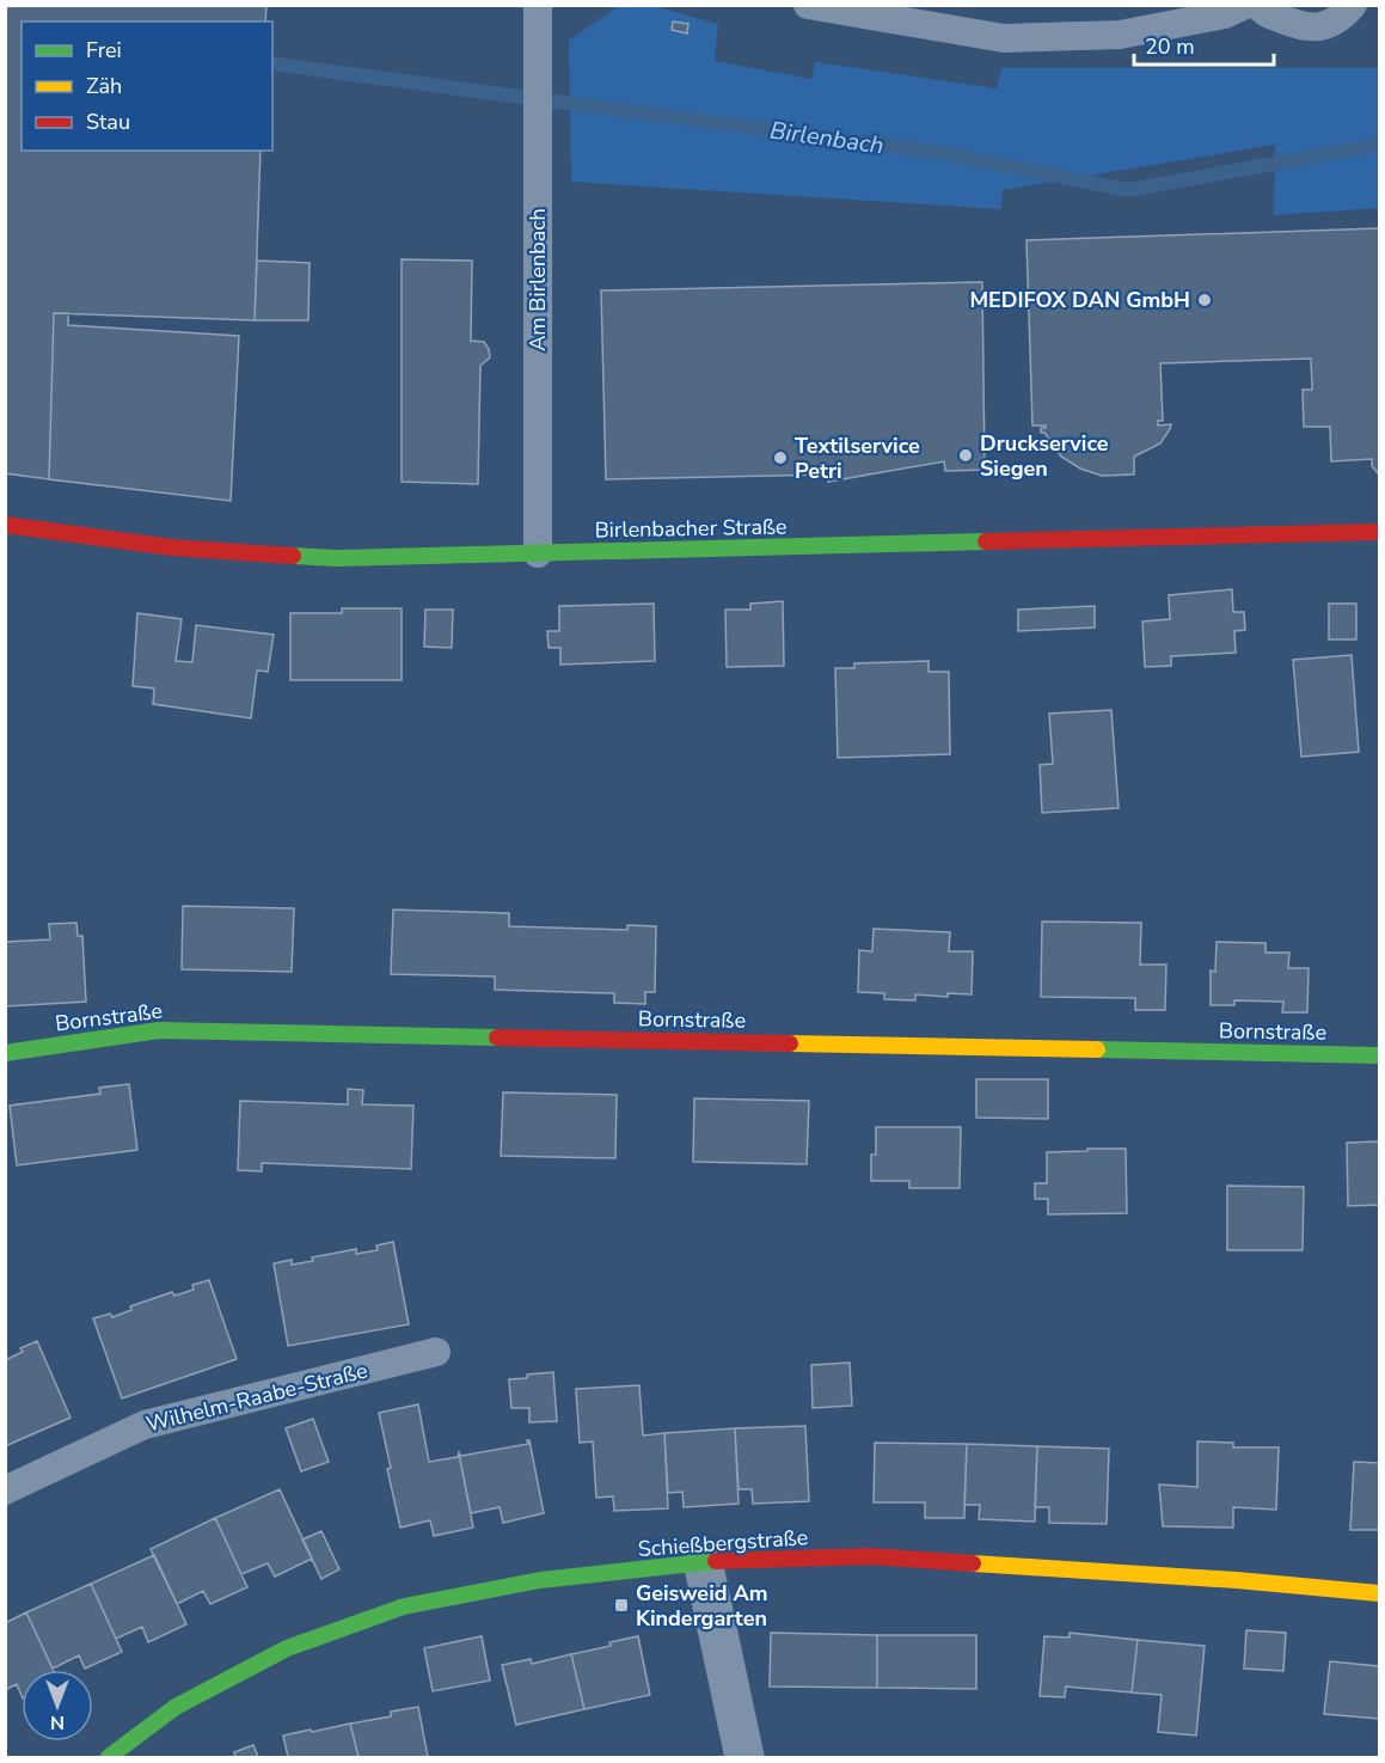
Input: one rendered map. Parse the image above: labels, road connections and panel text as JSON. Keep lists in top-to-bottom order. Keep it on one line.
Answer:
{"streets":{"street":["Birlenbacher Straße","Bornstraße","Schießbergstraße"],"lane":["Am Birlenbach","Wilhelm-Raabe-Straße"]},"crossings":[["Am Birlenbach","Birlenbacher Straße"]],"water":["Birlenbach"],"places":{"other":["MEDIFOX DAN GmbH","Druckservice Siegen","Textilservice Petri"],"transit":["Geisweid Am Kindergarten"]},"legend":["Frei","Zäh","Stau"],"scale_bar":"20 m","north":"bottom"}
